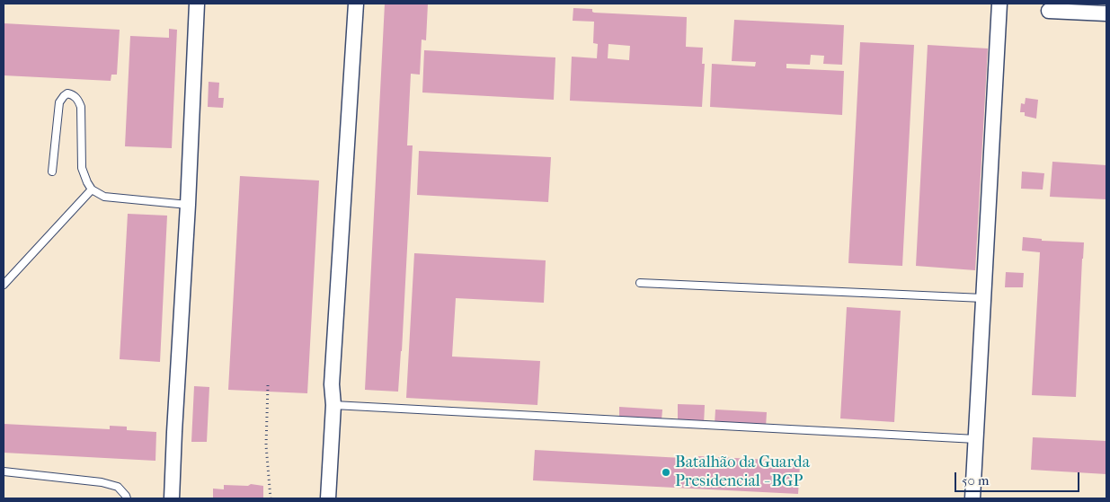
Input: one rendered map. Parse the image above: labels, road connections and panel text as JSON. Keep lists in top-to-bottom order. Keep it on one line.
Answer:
{"places":["Batalhão da Guarda Presidencial - BGP"],"scale_bar":"50 m"}
